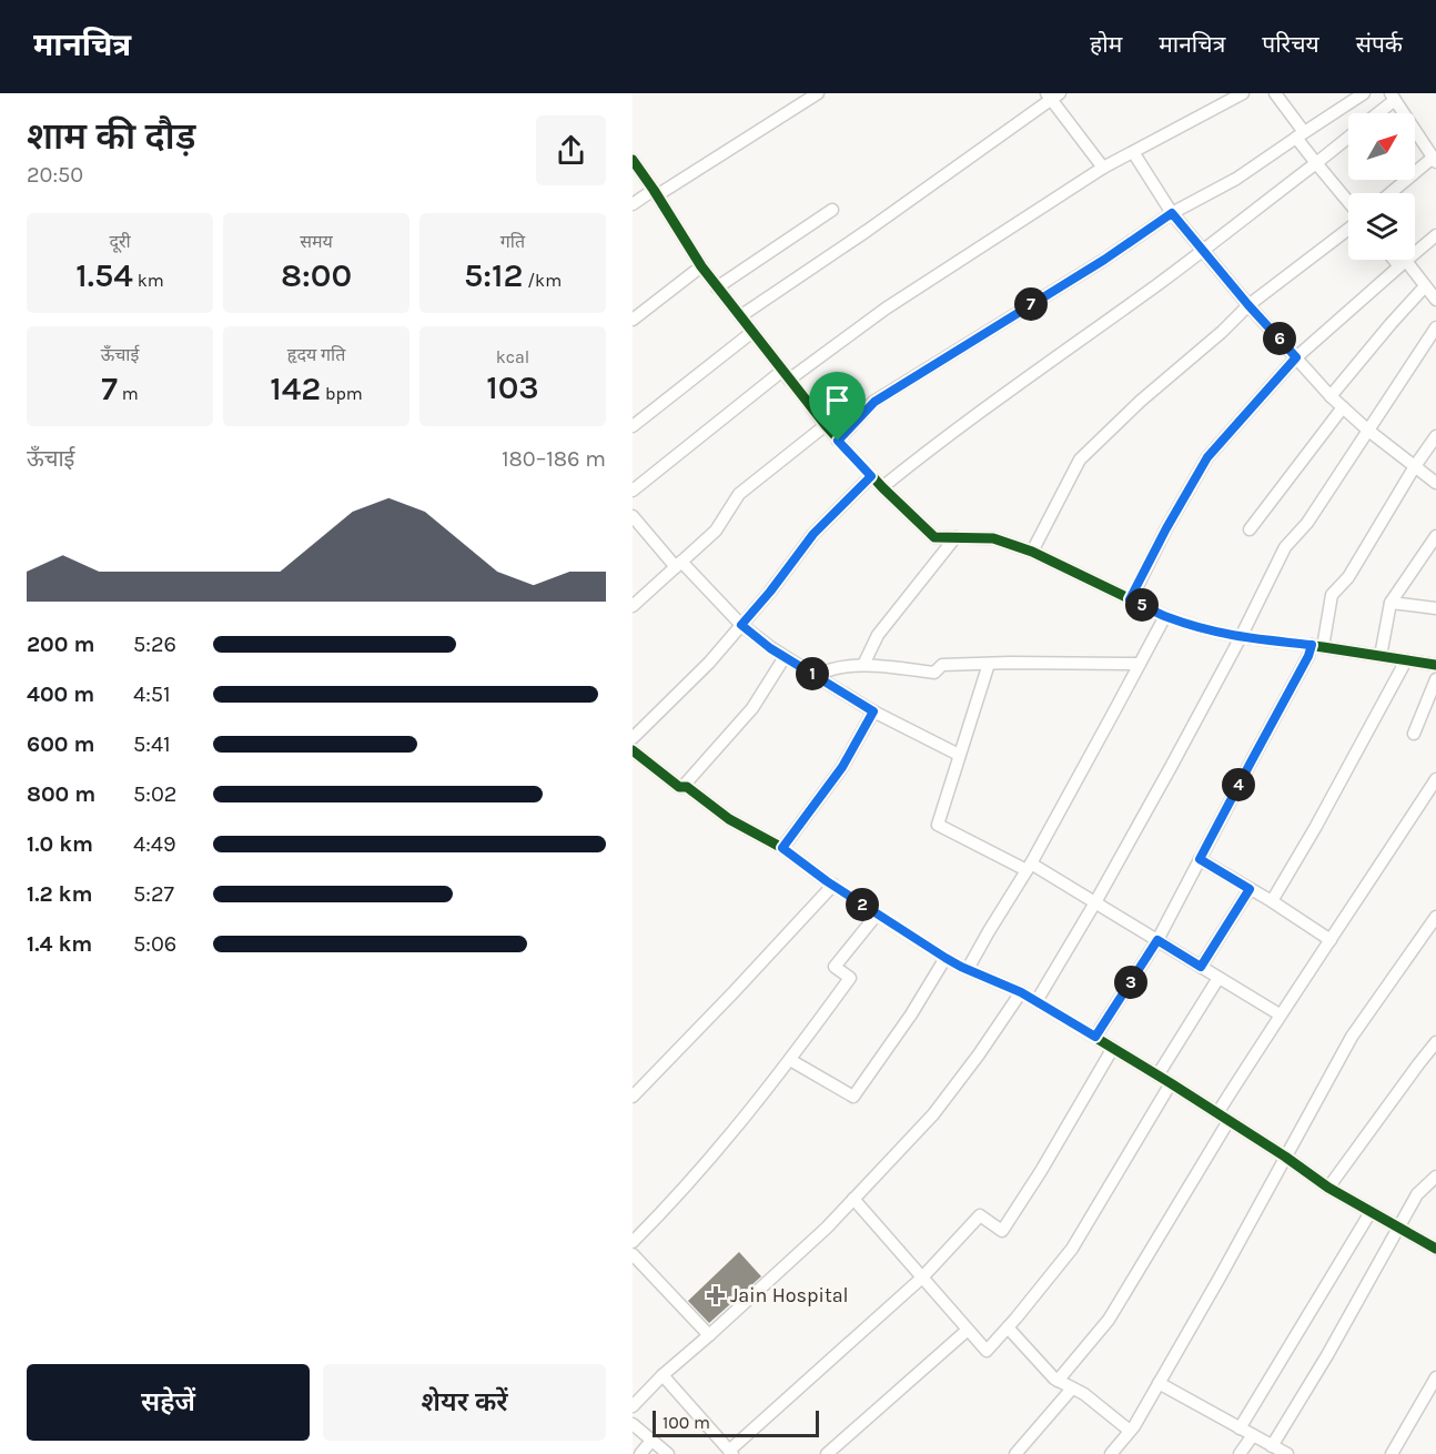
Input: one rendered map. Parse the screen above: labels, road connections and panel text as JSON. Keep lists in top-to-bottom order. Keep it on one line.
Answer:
{"places":{"health":["Jain Hospital"]},"scale_bar":"100 m","north":"top right","page":{"header":"मानचित्र","nav":["होम","मानचित्र","परिचय","संपर्क"],"heading":["शाम की दौड़","20:50"],"stats":[["दूरी","1.54 km"],["समय","8:00"],["गति","5:12 /km"],["ऊँचाई","7 m"],["हृदय गति","142 bpm"],["kcal","103"]],"pins":["7","6","5","1","4","2","3"],"chart":["ऊँचाई","180–186 m"],"list":[{"name":"200 m","note":"5:26"},{"name":"400 m","note":"4:51"},{"name":"600 m","note":"5:41"},{"name":"800 m","note":"5:02"},{"name":"1.0 km","note":"4:49"},{"name":"1.2 km","note":"5:27"},{"name":"1.4 km","note":"5:06"}],"buttons":["सहेजें","शेयर करें"],"scale":"100 m"}}
